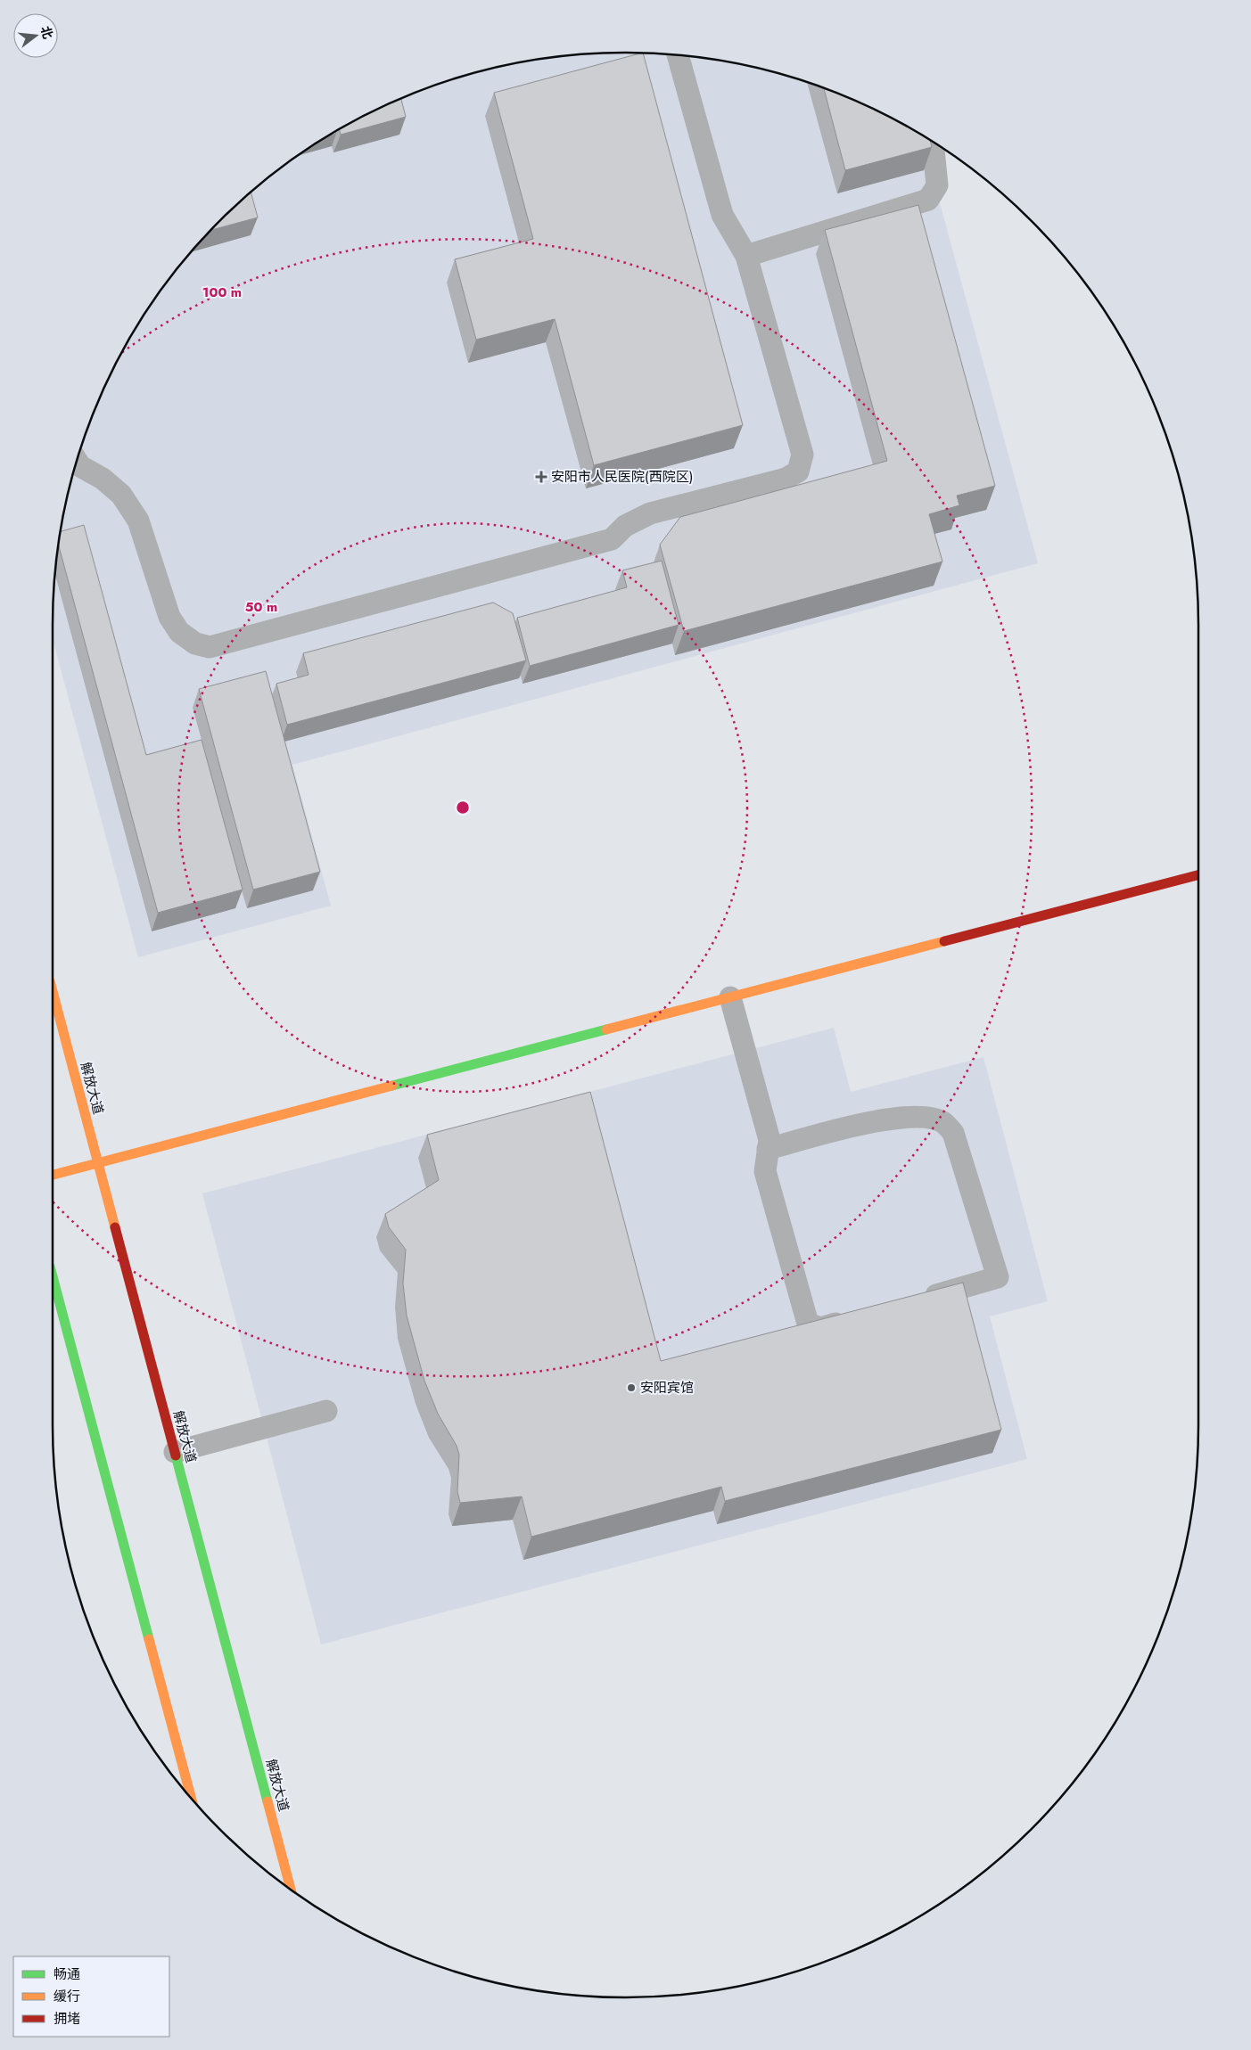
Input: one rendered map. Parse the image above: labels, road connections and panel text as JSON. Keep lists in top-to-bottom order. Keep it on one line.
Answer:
{"streets":{"main road":["解放大道"]},"places":{"health":["安阳市人民医院(西院区)"],"other":["安阳宾馆"]},"legend":["畅通","缓行","拥堵"],"north":"right","rings":["100 m","50 m"]}
